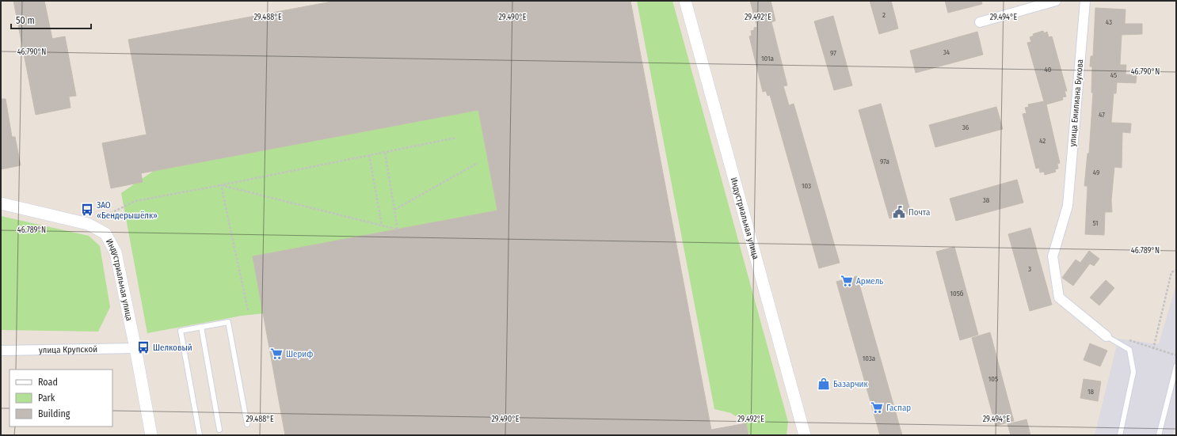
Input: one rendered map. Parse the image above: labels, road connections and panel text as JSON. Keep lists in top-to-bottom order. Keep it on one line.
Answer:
{"streets":{"street":["улица Емилиана Букова","Индустриальная улица","улица Крупской"]},"crossings":[["Индустриальная улица","улица Крупской"]],"places":{"bus stop":["ЗАО «Бендерышёлк»","Шелковый"],"public building":["Почта"],"supermarket":["Армель","Шериф","Гаспар"],"shop":["Базарчик"]},"house_numbers":["2","43","34","97","101а","40","45","47","36","42","97а","49","103","38","51","3","105б","103а","105","18"],"legend":["Road","Park","Building"],"scale_bar":"50 m","coordinates":["29.488°E","29.490°E","29.492°E","29.494°E","46.790°N","46.789°N"]}
